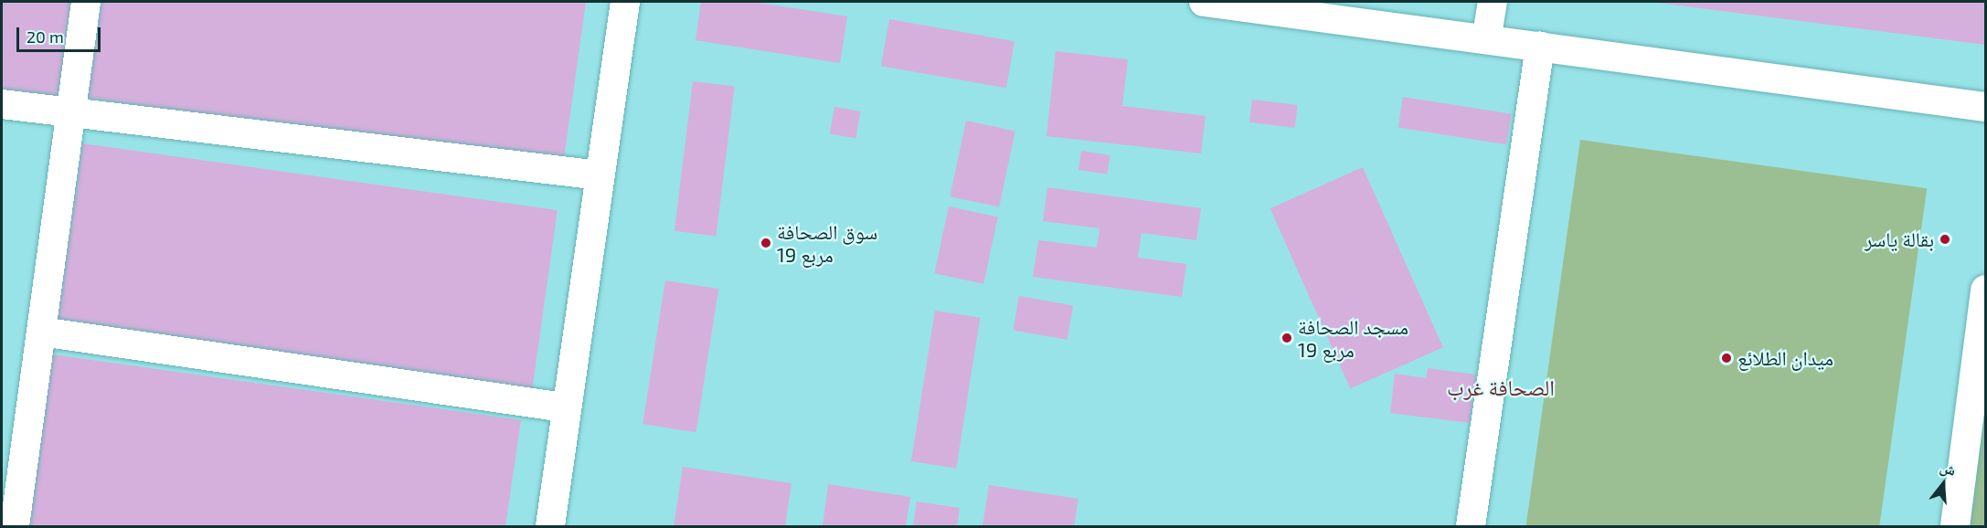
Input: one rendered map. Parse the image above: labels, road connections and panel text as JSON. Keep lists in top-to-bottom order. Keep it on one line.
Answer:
{"districts":["الصحافة غرب"],"places":["بقالة ياسر","سوق الصحافة مربع 19","مسجد الصحافة مربع 19","ميدان الطلائع"],"scale_bar":"20 m","north":"top"}
